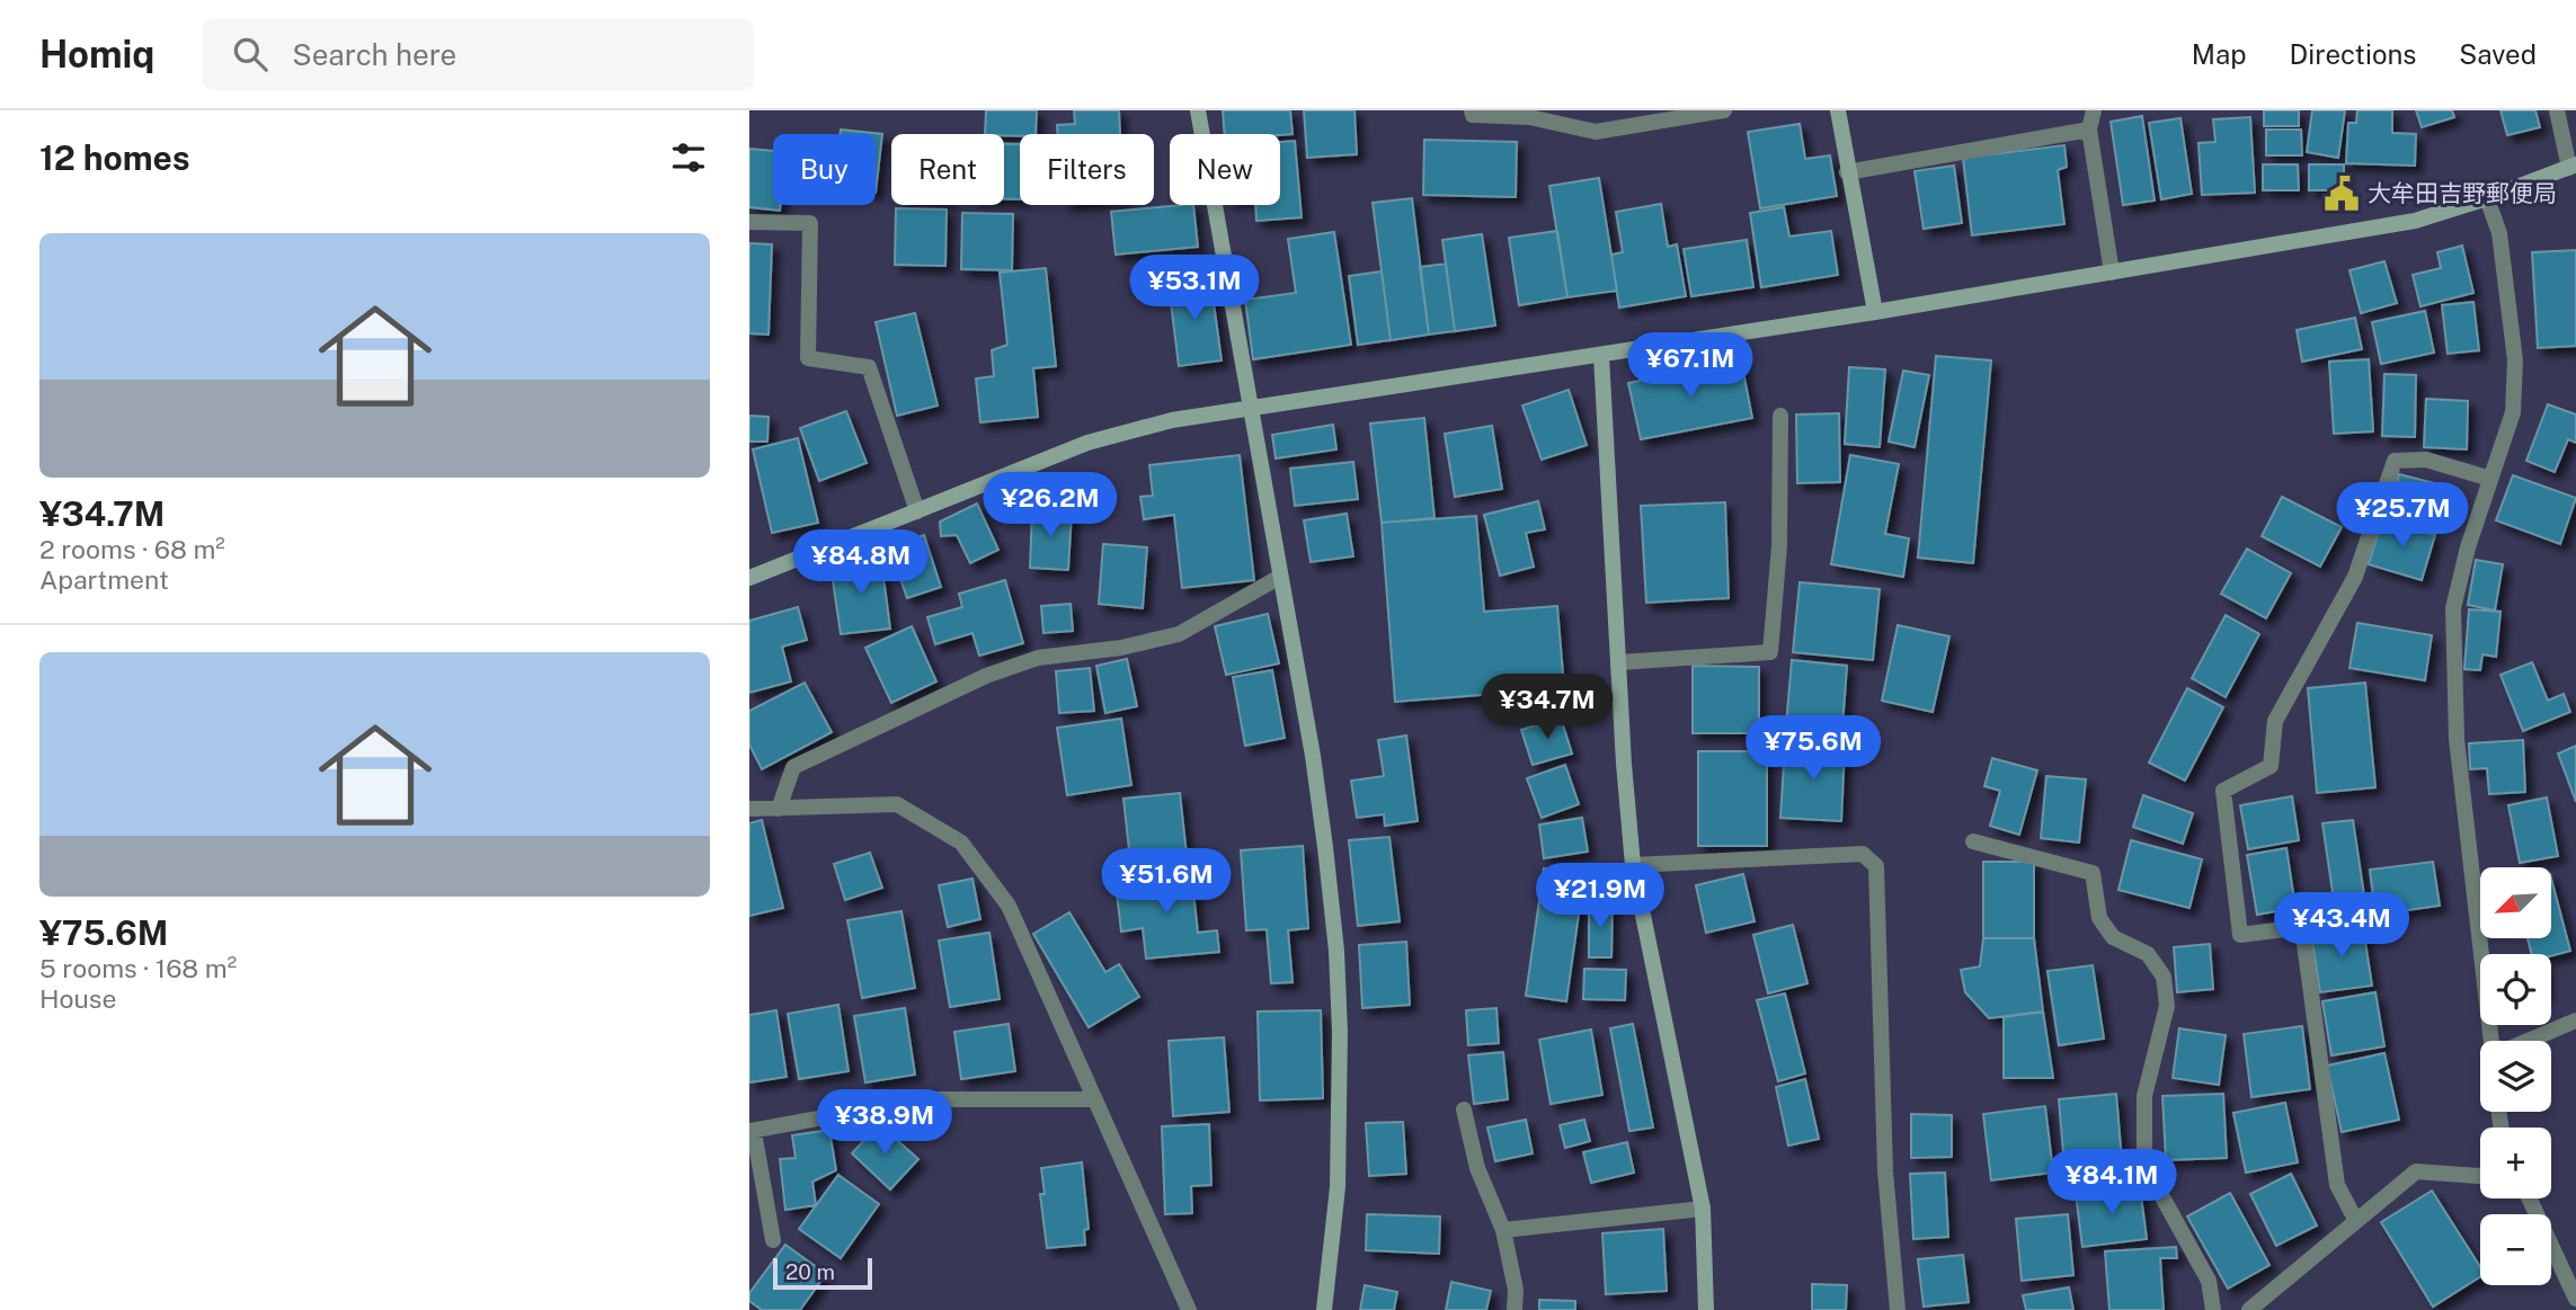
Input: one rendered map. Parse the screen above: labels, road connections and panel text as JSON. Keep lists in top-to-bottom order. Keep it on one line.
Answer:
{"places":{"public building":["大牟田吉野郵便局"]},"scale_bar":"20 m","north":"bottom left","page":{"header":"Homiq","search":"Search here","nav":["Map","Directions","Saved"],"heading":"12 homes","chip":["Buy","Rent","Filters","New"],"list":[{"name":"¥34.7M","note":"2 rooms · 68 m² · Apartment"},{"name":"¥75.6M","note":"5 rooms · 168 m² · House"}],"price":["¥53.1M","¥67.1M","¥26.2M","¥25.7M","¥84.8M","¥34.7M","¥75.6M","¥51.6M","¥21.9M","¥43.4M","¥38.9M","¥84.1M"],"map_buttons":["+","−"],"scale":"20 m"}}
